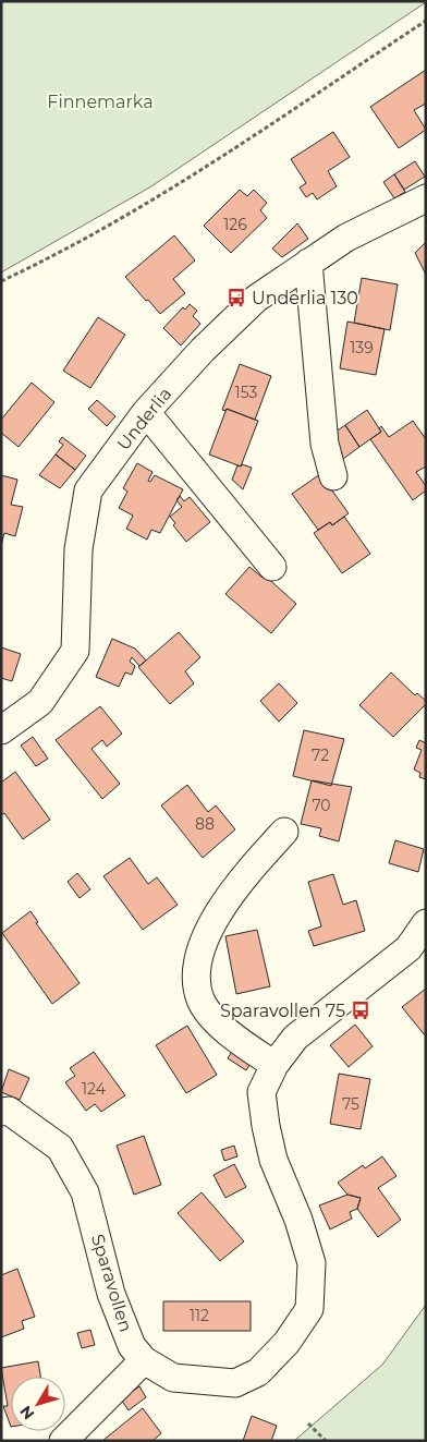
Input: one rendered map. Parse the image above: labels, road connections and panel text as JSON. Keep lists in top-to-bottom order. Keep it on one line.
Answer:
{"streets":{"street":["Underlia","Sparavollen"]},"parks":["Finnemarka"],"places":{"bus stop":["Underlia 130","Sparavollen 75"]},"house_numbers":["126","139","153","72","70","88","124","75","112"],"north":"bottom left"}
